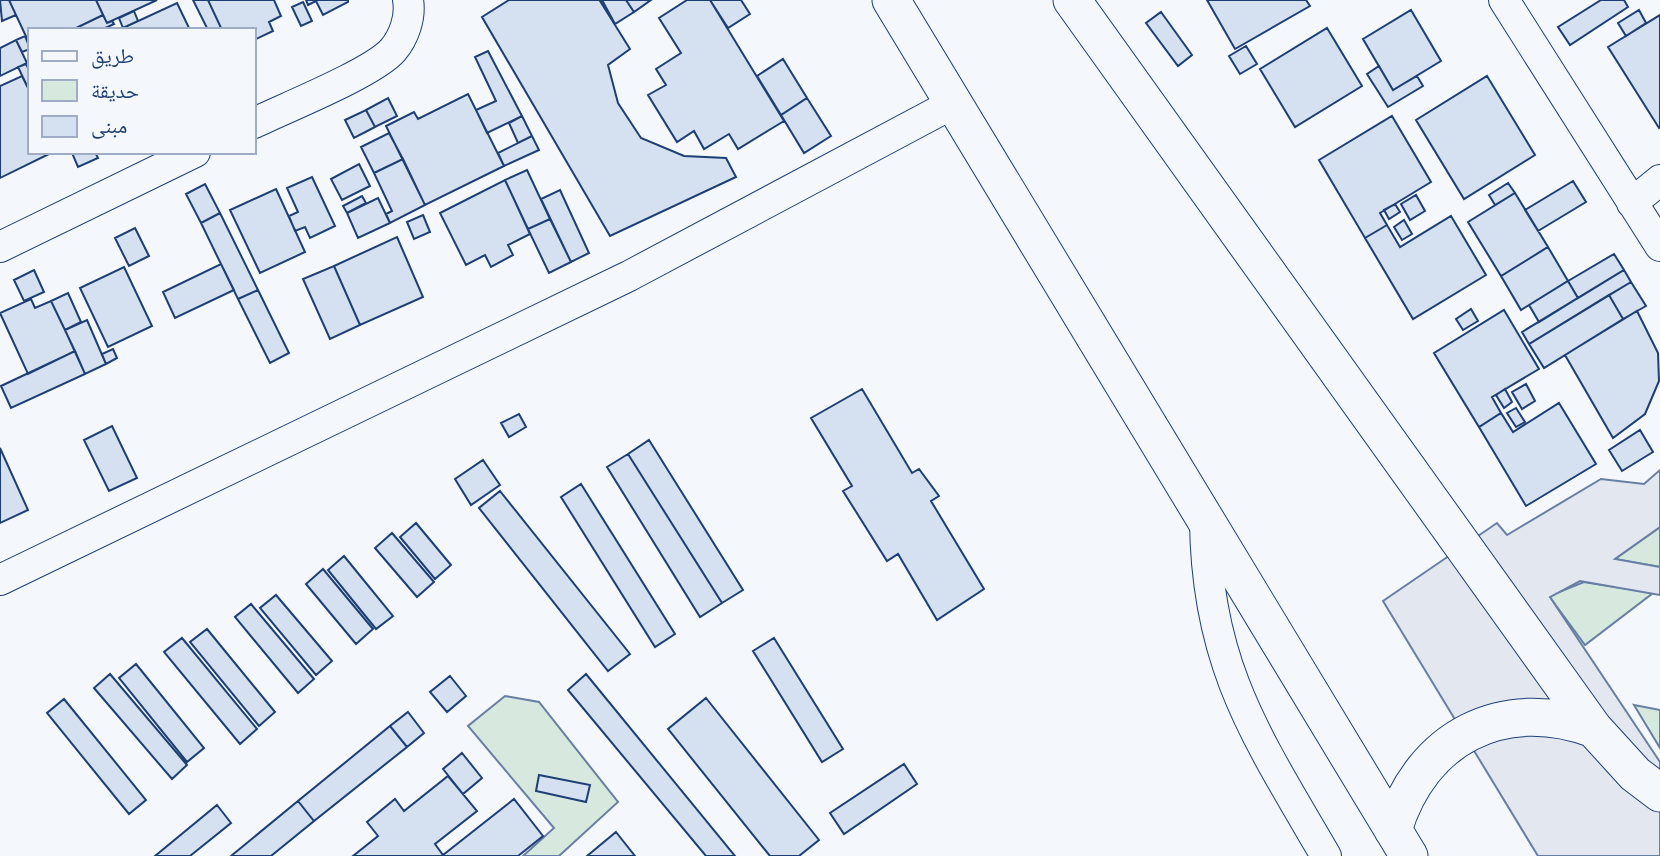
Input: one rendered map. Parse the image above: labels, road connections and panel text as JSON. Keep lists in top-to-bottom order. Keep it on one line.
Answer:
{"legend":["طريق","حديقة","مبنى"]}
